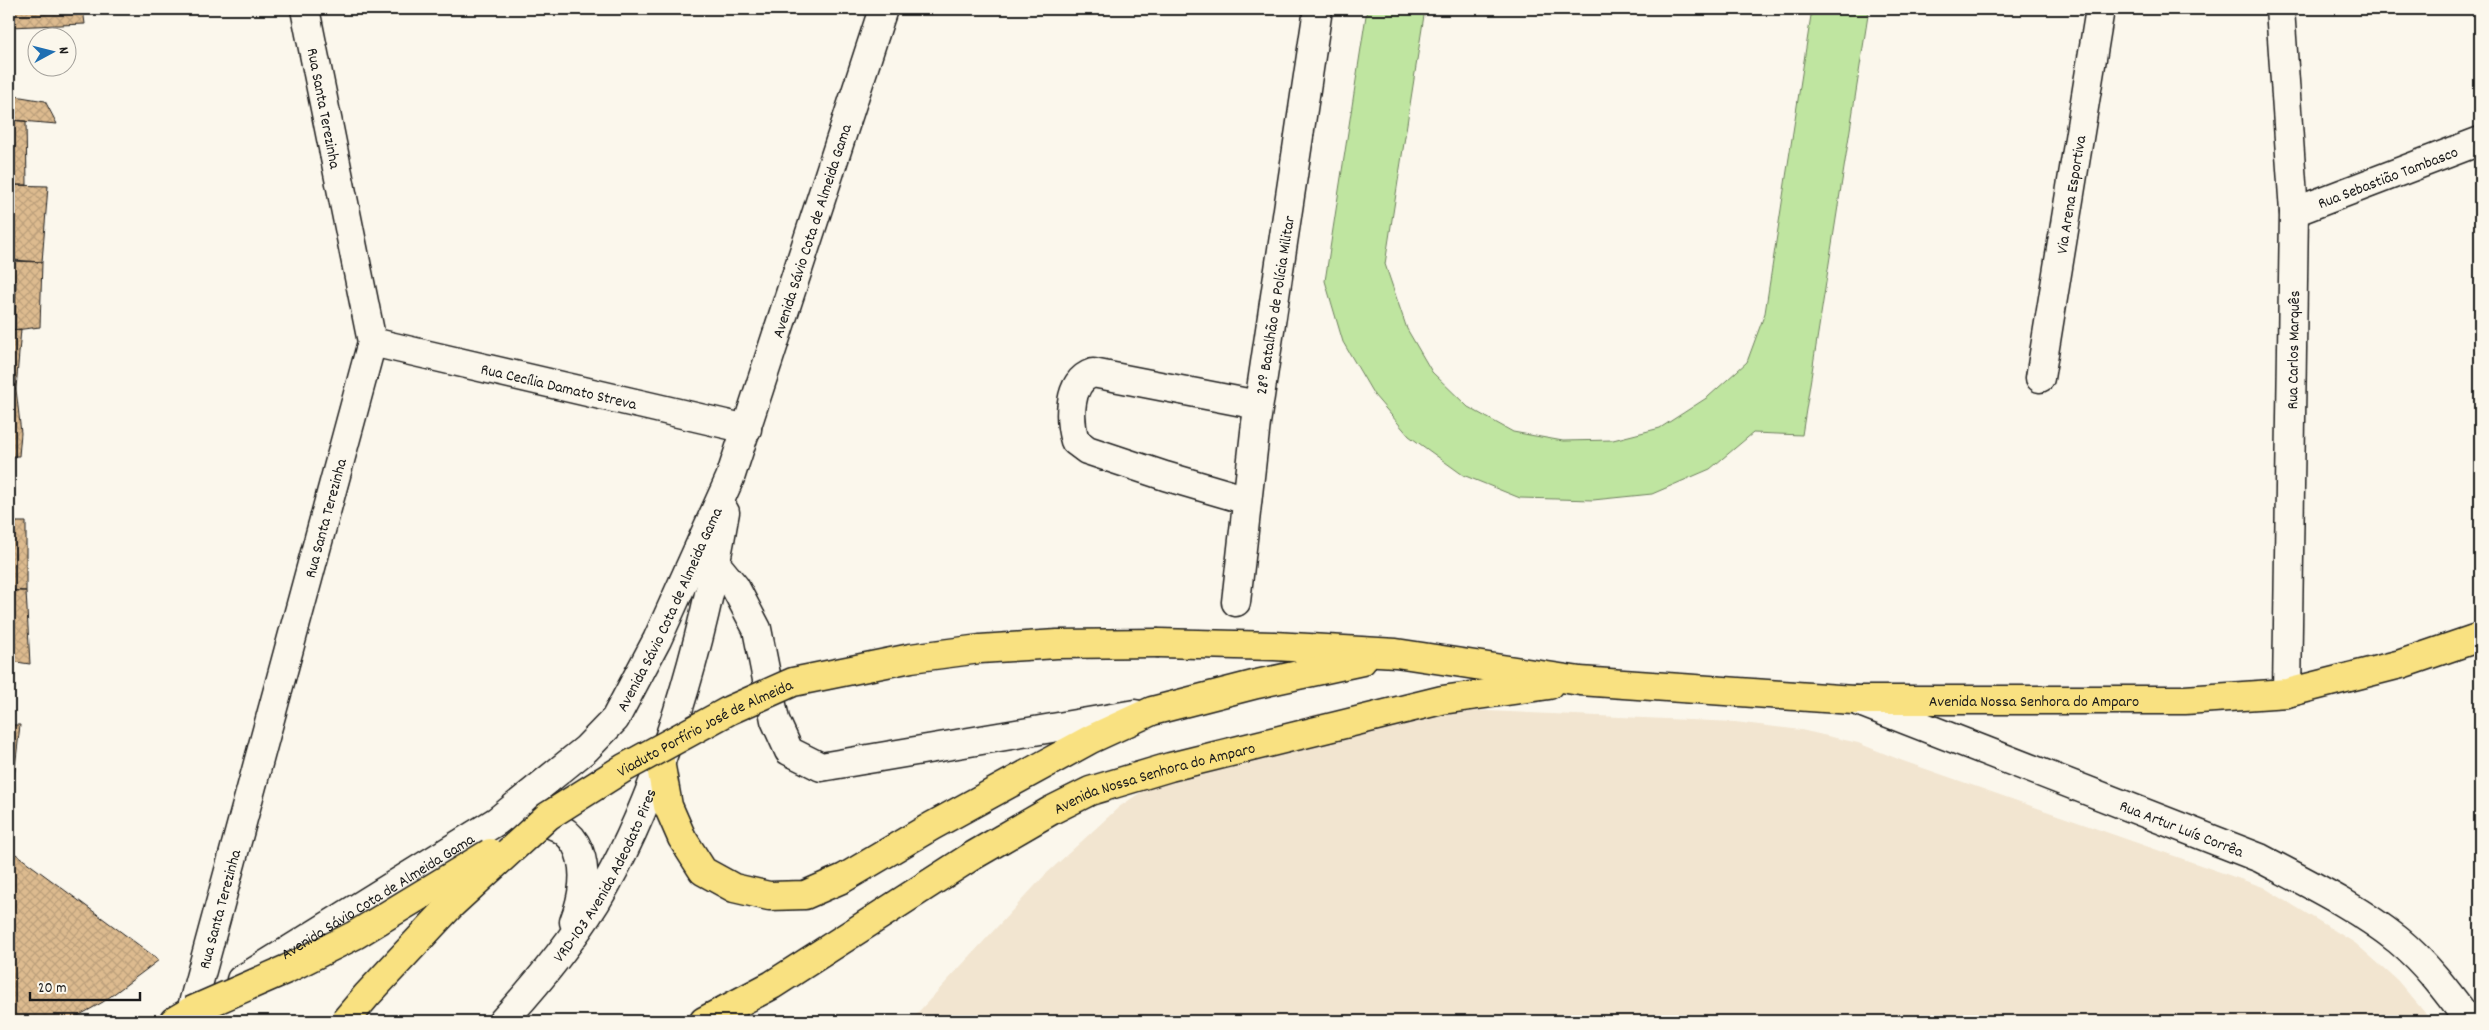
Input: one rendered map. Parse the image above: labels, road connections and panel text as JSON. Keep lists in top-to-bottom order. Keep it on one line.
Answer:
{"streets":{"highway":["Avenida Nossa Senhora do Amparo","Viaduto Porfírio José de Almeida"],"street":["Rua Santa Terezinha","Rua Sebastião Tambasco","Via Arena Esportiva","Avenida Sávio Cota de Almeida Gama","28º Batalhão de Polícia Militar","Rua Carlos Marquês","Rua Cecília Damato Streva","Rua Artur Luís Corrêa","VRD-103 Avenida Adeodato Pires"]},"crossings":[["Rua Santa Terezinha","Avenida Sávio Cota de Almeida Gama"],["Rua Santa Terezinha","Rua Cecília Damato Streva"],["Rua Sebastião Tambasco","Rua Carlos Marquês"],["Avenida Sávio Cota de Almeida Gama","Rua Cecília Damato Streva"],["Avenida Sávio Cota de Almeida Gama","VRD-103 Avenida Adeodato Pires"],["Rua Carlos Marquês","Avenida Nossa Senhora do Amparo"],["Avenida Nossa Senhora do Amparo","Viaduto Porfírio José de Almeida"],["Avenida Nossa Senhora do Amparo","Rua Artur Luís Corrêa"]],"scale_bar":"20 m","north":"right"}
